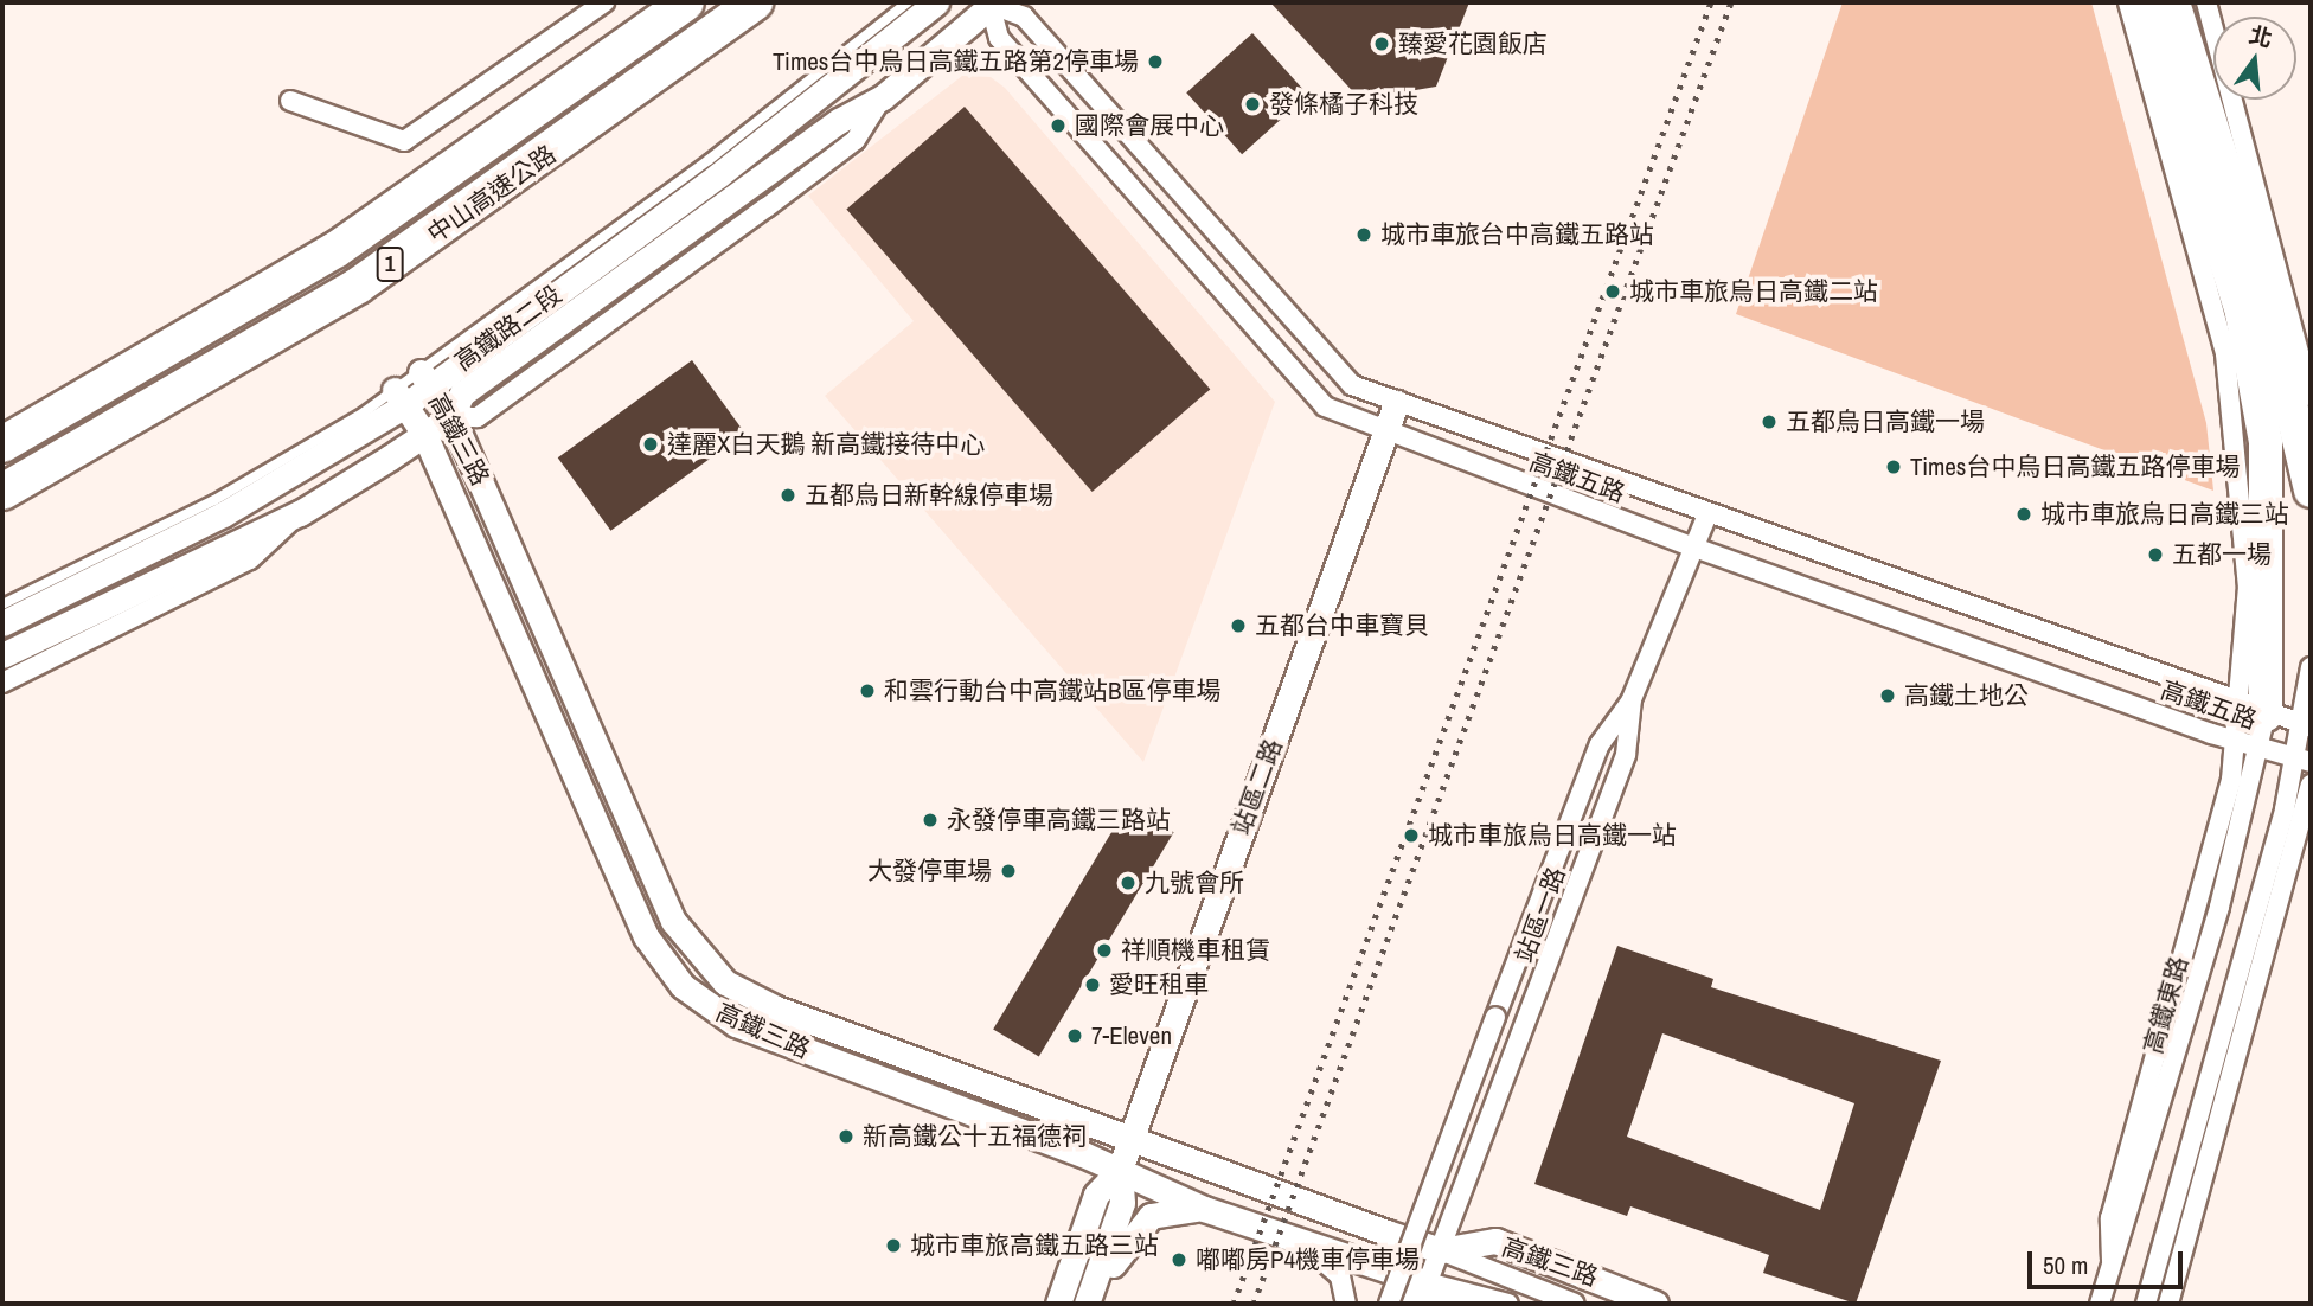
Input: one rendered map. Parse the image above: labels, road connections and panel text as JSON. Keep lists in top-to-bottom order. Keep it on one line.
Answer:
{"streets":{"highway":["中山高速公路","1"],"street":["高鐵路二段","高鐵三路","高鐵五路","站區二路","站區一路","高鐵東路"]},"crossings":[["高鐵路二段","高鐵三路"],["高鐵路二段","高鐵五路"],["高鐵三路","站區二路"],["高鐵三路","站區一路"],["高鐵五路","站區二路"],["高鐵五路","站區一路"],["高鐵五路","高鐵東路"]],"places":["臻愛花園飯店","Times台中烏日高鐵五路第2停車場","發條橘子科技","國際會展中心","城市車旅台中高鐵五路站","城市車旅烏日高鐵二站","五都烏日高鐵一場","達麗X白天鵝 新高鐵接待中心","Times台中烏日高鐵五路停車場","五都烏日新幹線停車場","城市車旅烏日高鐵三站","五都一場","五都台中車寶貝","和雲行動台中高鐵站B區停車場","高鐵土地公","永發停車高鐵三路站","城市車旅烏日高鐵一站","大發停車場","九號會所","祥順機車租賃","愛旺租車","7-Eleven","新高鐵公十五福德祠","城市車旅高鐵五路三站","嘟嘟房P4機車停車場"],"scale_bar":"50 m","north":"top"}
